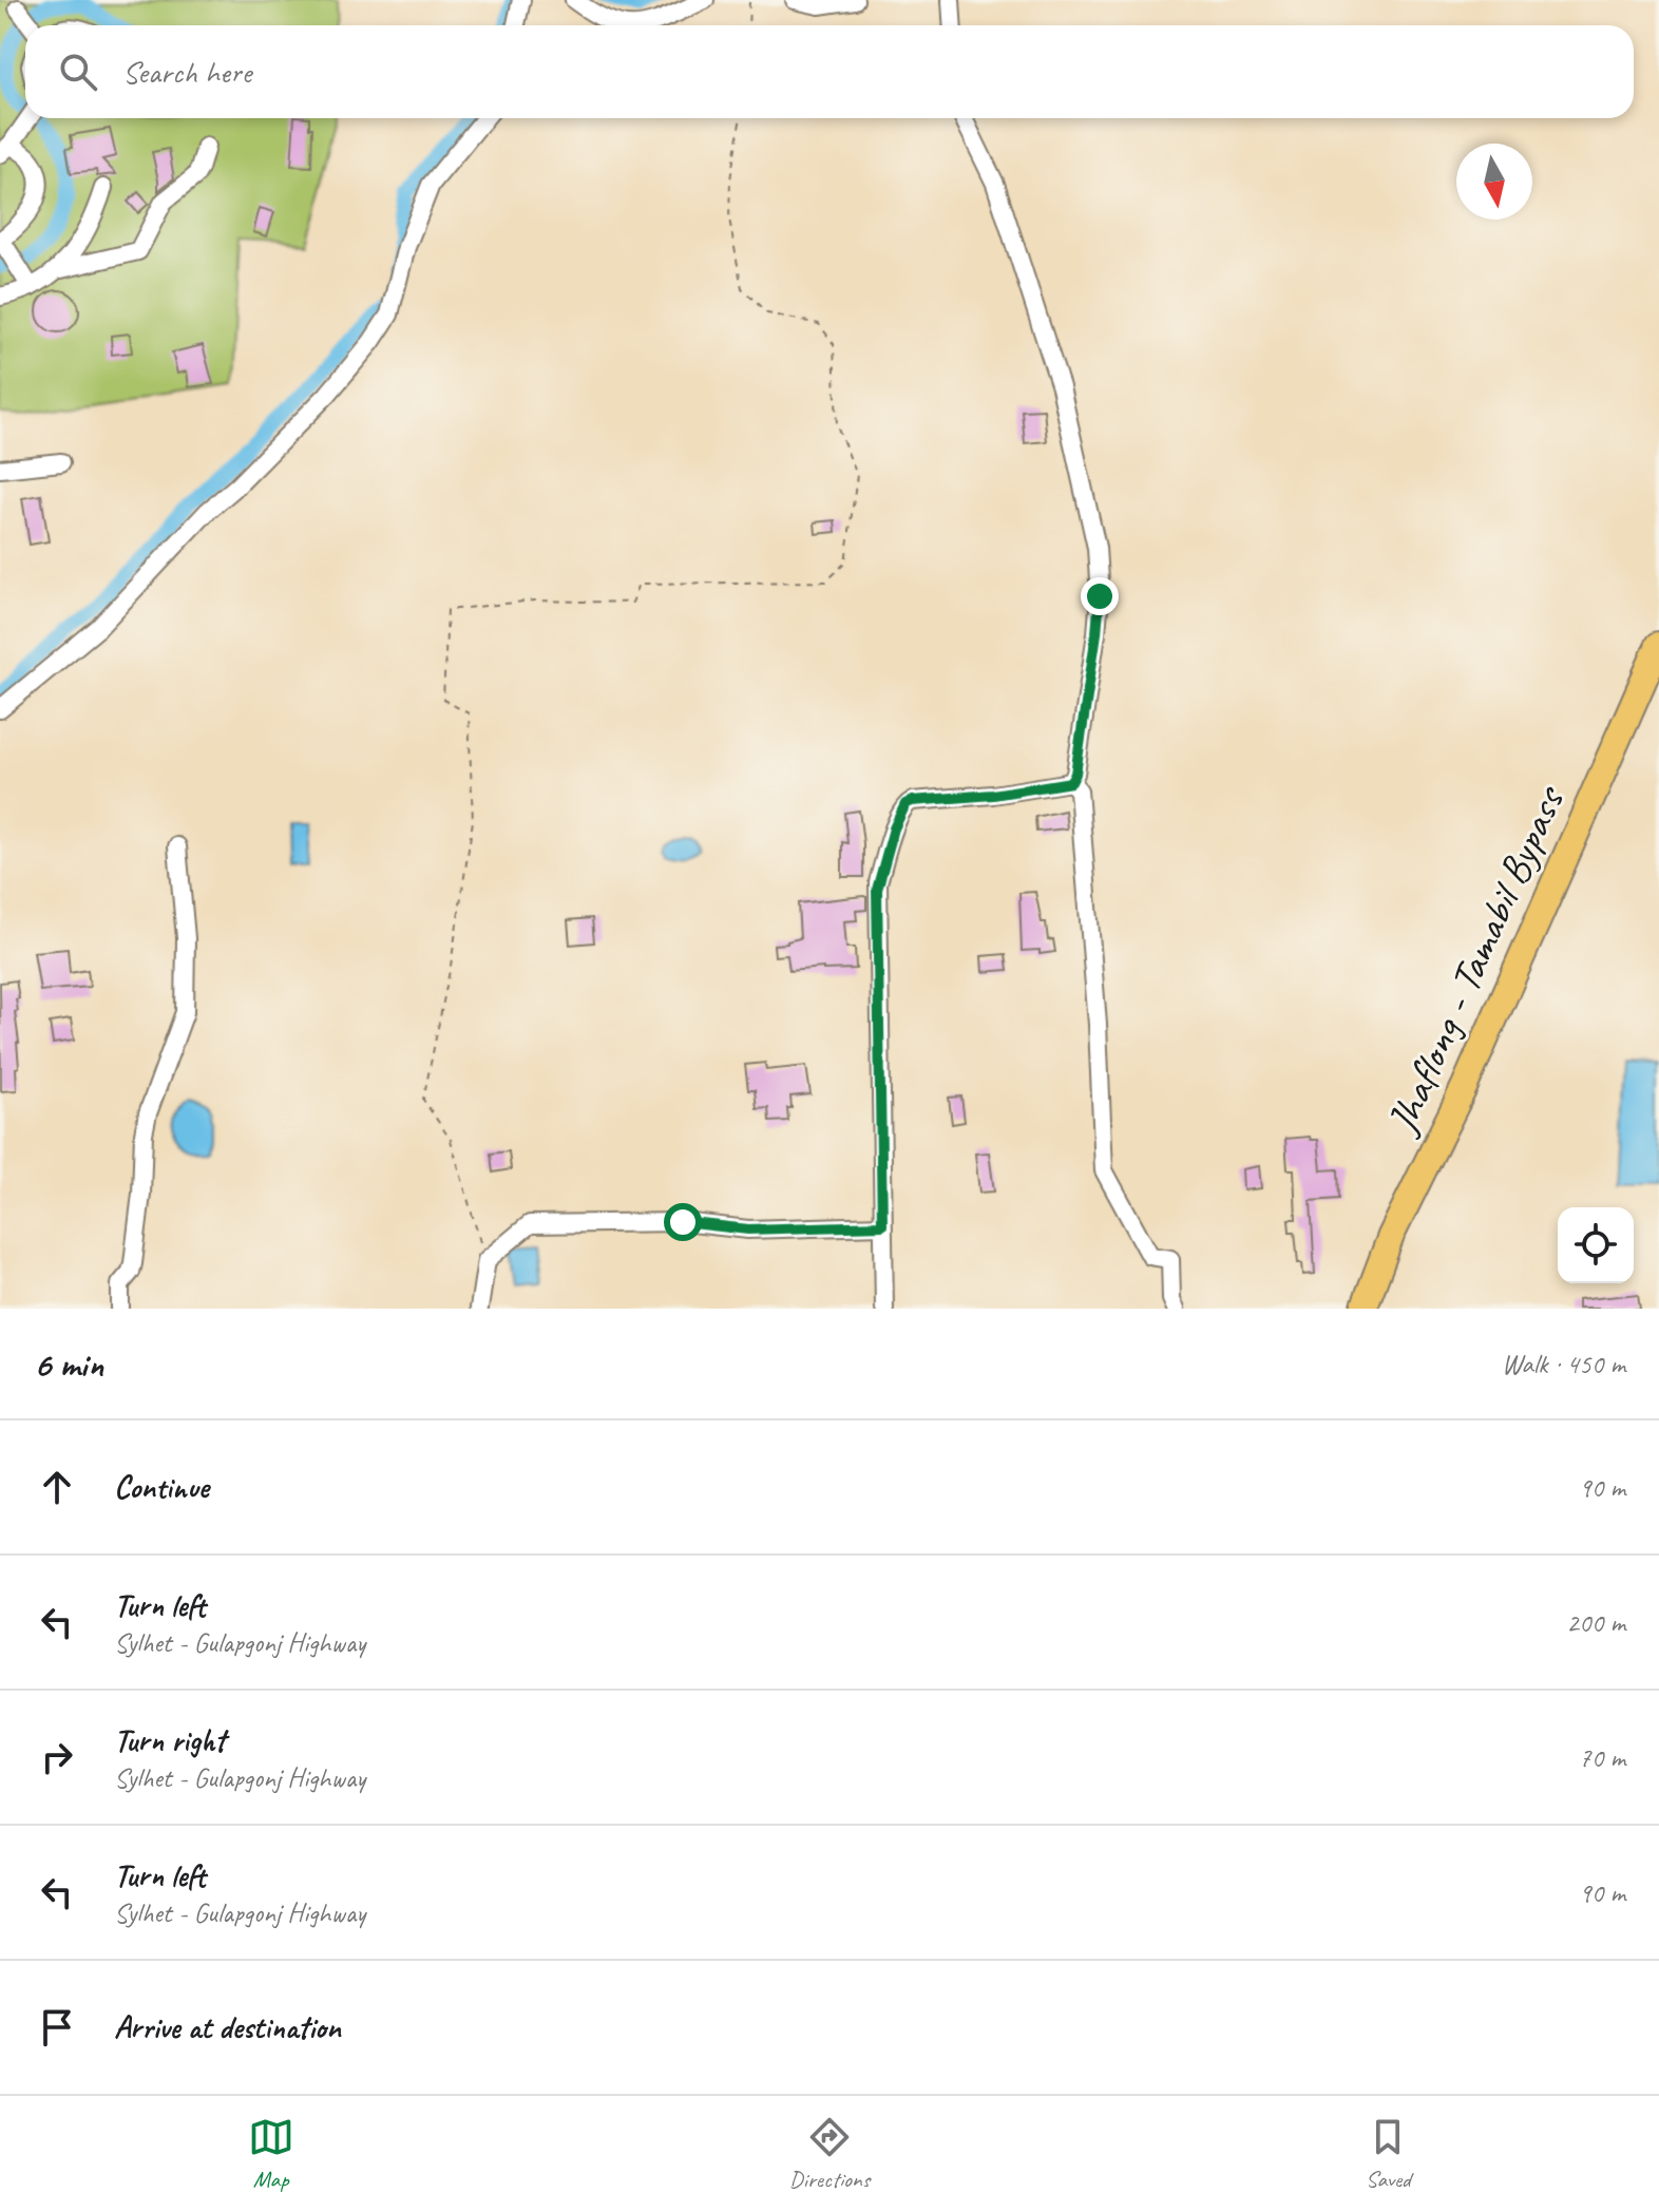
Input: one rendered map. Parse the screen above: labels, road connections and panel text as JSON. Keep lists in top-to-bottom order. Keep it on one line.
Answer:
{"streets":{"highway":["Jhaflong - Tamabil Bypass"]},"north":"bottom","page":{"search":"Search here","heading":["6 min","Walk · 450 m"],"list":[["Continue","90 m"],["Turn left","Sylhet - Gulapgonj Highway","200 m"],["Turn right","Sylhet - Gulapgonj Highway","70 m"],["Turn left","Sylhet - Gulapgonj Highway","90 m"],"Arrive at destination"],"nav":["Map","Directions","Saved"]}}
